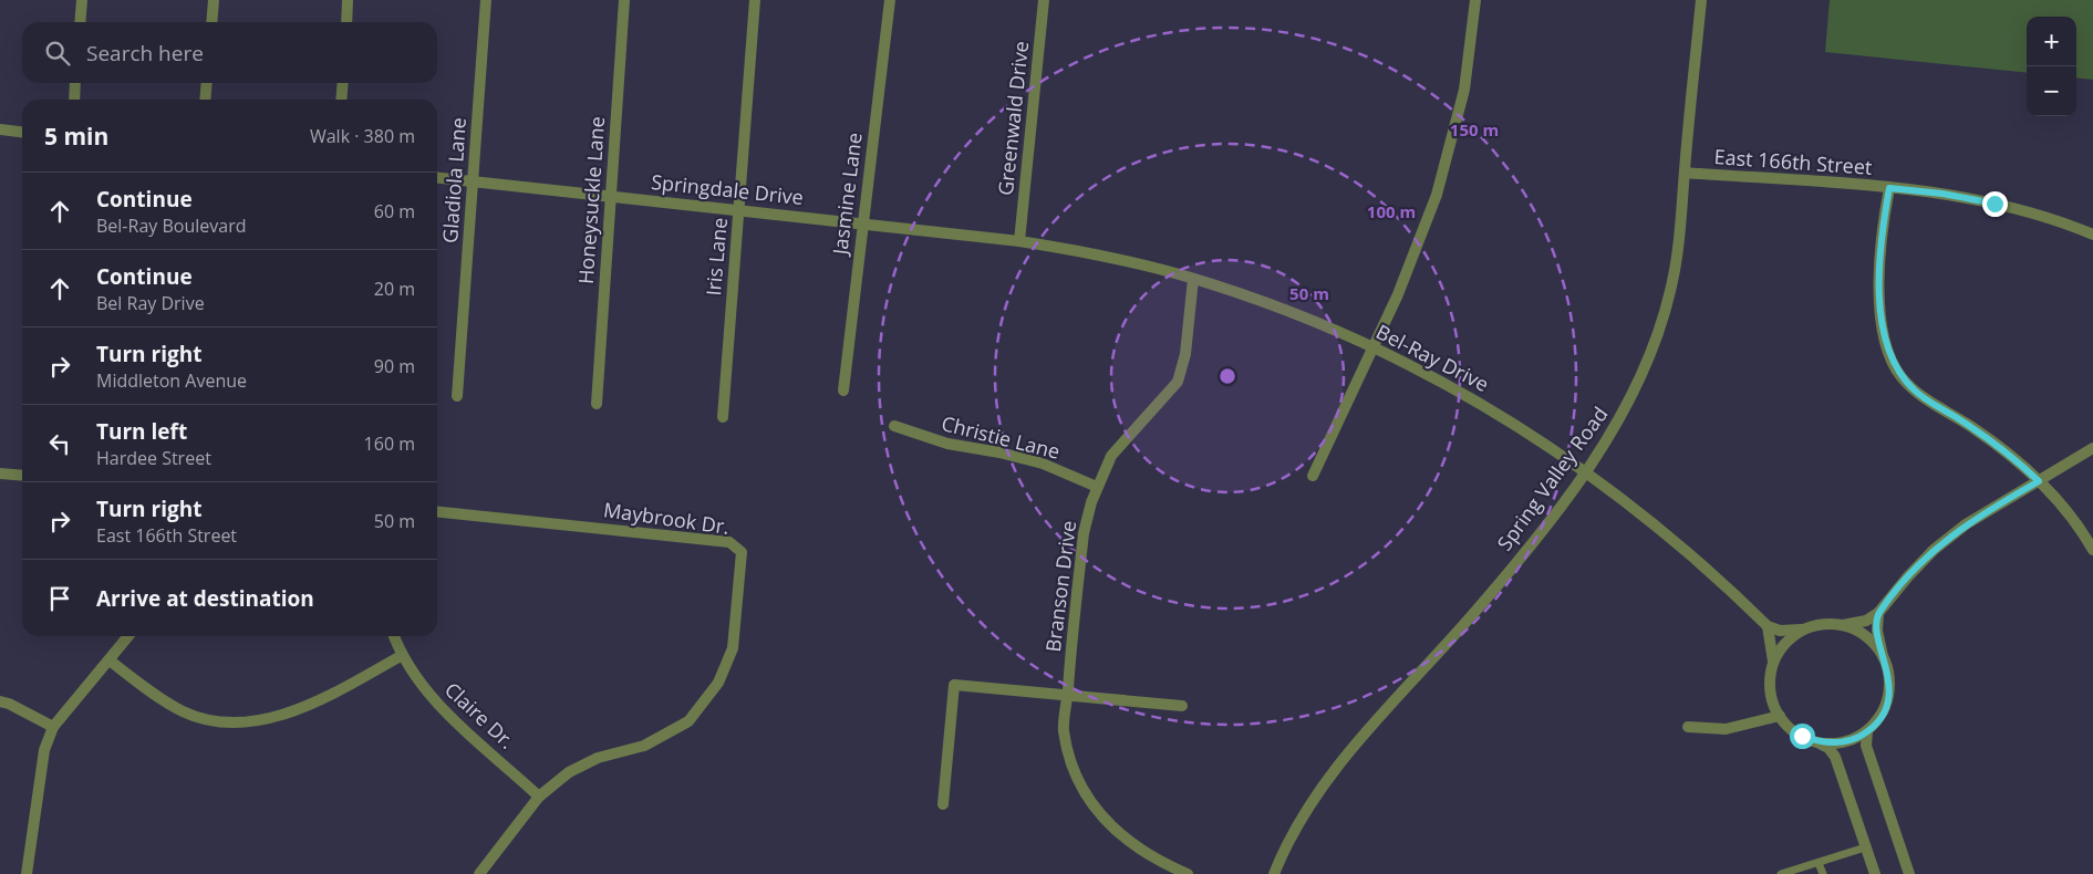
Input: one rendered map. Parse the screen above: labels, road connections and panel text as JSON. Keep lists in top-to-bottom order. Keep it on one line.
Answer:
{"streets":{"street":["Greenwald Drive","East 166th Street","Gladiola Lane","Springdale Drive","Jasmine Lane","Honeysuckle Lane","Iris Lane","Bel-Ray Drive","Christie Lane","Spring Valley Road","Maybrook Dr.","Branson Drive","Claire Dr."]},"crossings":[["Greenwald Drive","Springdale Drive"],["Greenwald Drive","Bel-Ray Drive"],["East 166th Street","Spring Valley Road"],["Gladiola Lane","Springdale Drive"],["Springdale Drive","Jasmine Lane"],["Springdale Drive","Honeysuckle Lane"],["Springdale Drive","Iris Lane"],["Springdale Drive","Bel-Ray Drive"],["Bel-Ray Drive","Spring Valley Road"],["Bel-Ray Drive","Branson Drive"],["Christie Lane","Branson Drive"],["Maybrook Dr.","Claire Dr."]],"page":{"map_buttons":["+","−"],"search":"Search here","heading":["5 min","Walk · 380 m"],"list":[["Continue","Bel-Ray Boulevard","60 m"],["Continue","Bel Ray Drive","20 m"],["Turn right","Middleton Avenue","90 m"],["Turn left","Hardee Street","160 m"],["Turn right","East 166th Street","50 m"],"Arrive at destination"]},"rings":["150 m","100 m","50 m"]}
